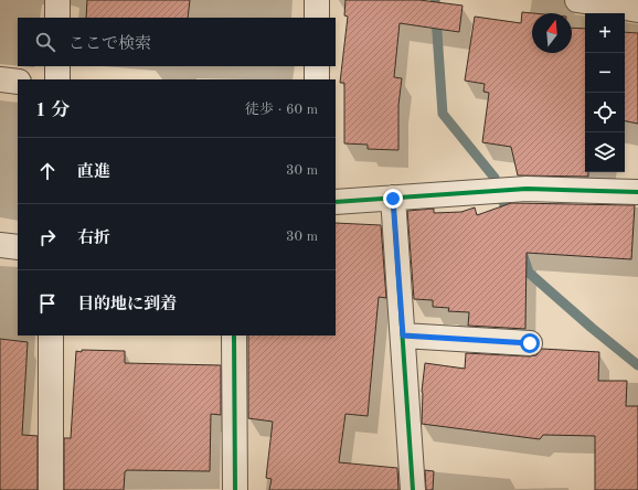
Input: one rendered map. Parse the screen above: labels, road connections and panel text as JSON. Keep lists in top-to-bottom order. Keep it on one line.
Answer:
{"north":"top","page":{"map_buttons":["+","−"],"search":"ここで検索","heading":["1 分","徒歩 · 60 m"],"list":[["直進","30 m"],["右折","30 m"],"目的地に到着"]}}
